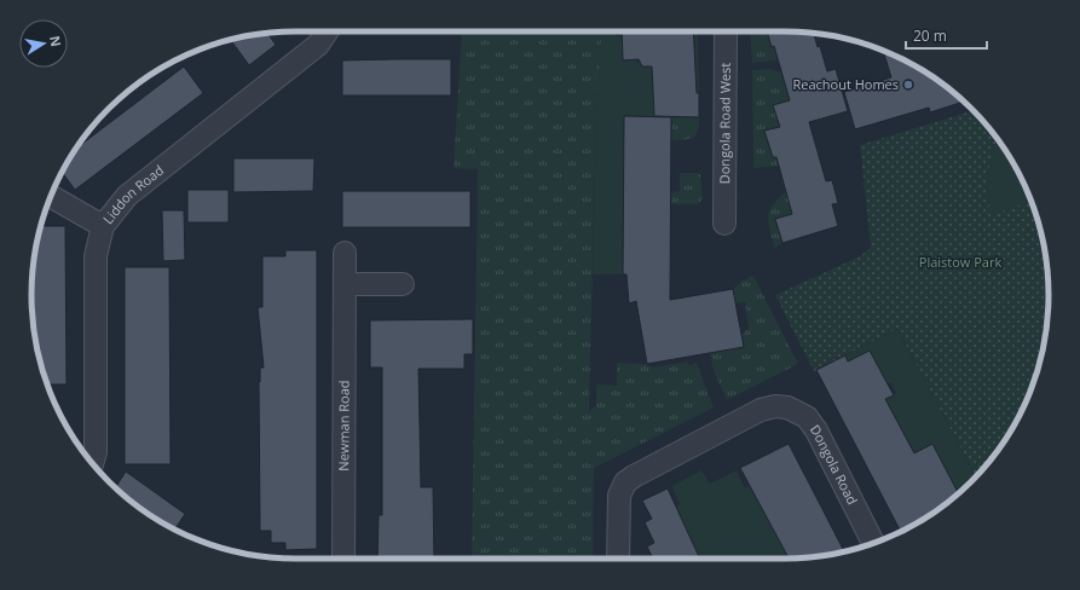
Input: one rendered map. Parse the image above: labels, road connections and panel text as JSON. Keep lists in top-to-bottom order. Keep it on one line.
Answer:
{"streets":{"street":["Dongola Road West","Liddon Road","Newman Road","Dongola Road"]},"parks":["Plaistow Park"],"places":["Reachout Homes"],"scale_bar":"20 m","north":"right"}
